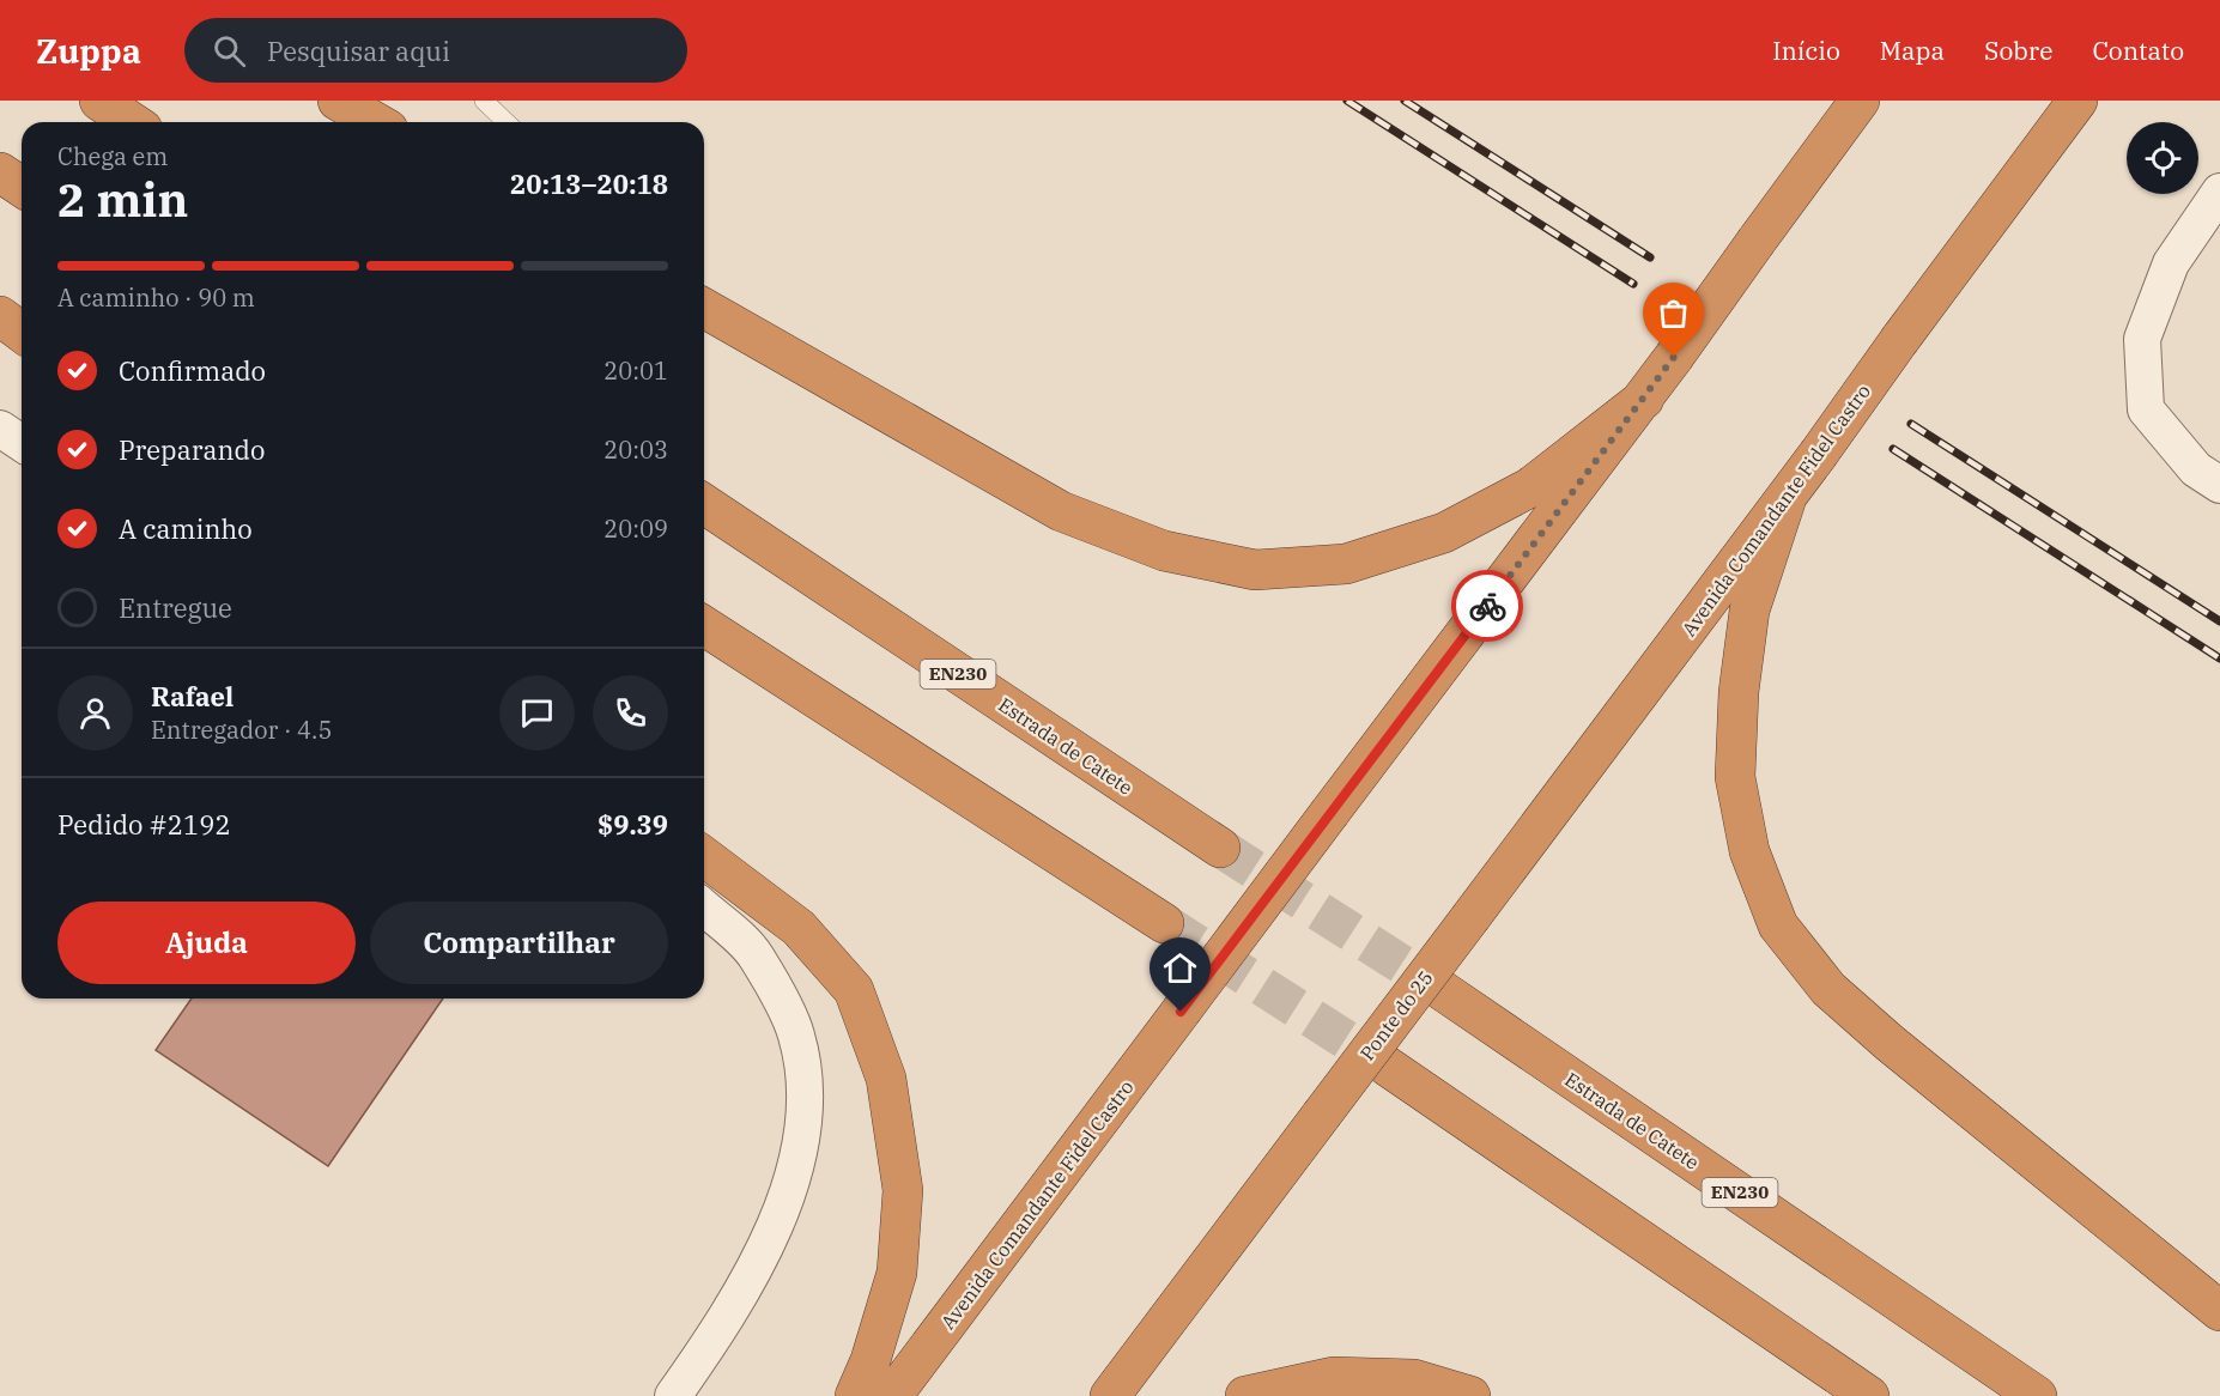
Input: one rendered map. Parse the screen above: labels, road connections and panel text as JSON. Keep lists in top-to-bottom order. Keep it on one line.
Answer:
{"streets":{"highway":["Avenida Comandante Fidel Castro","EN230","Estrada de Catete","Ponte do 25"]},"crossings":[["Avenida Comandante Fidel Castro","Ponte do 25"]],"page":{"header":"Zuppa","search":"Pesquisar aqui","nav":["Início","Mapa","Sobre","Contato"],"heading":["2 min","Chega em","20:13–20:18"],"panel":["Rafael","Entregador · 4.5","Pedido #2192","$9.39"],"bar":"A caminho · 90 m","list":[["Confirmado","20:01"],["Preparando","20:03"],["A caminho","20:09"],"Entregue"],"buttons":["Ajuda","Compartilhar"]}}
